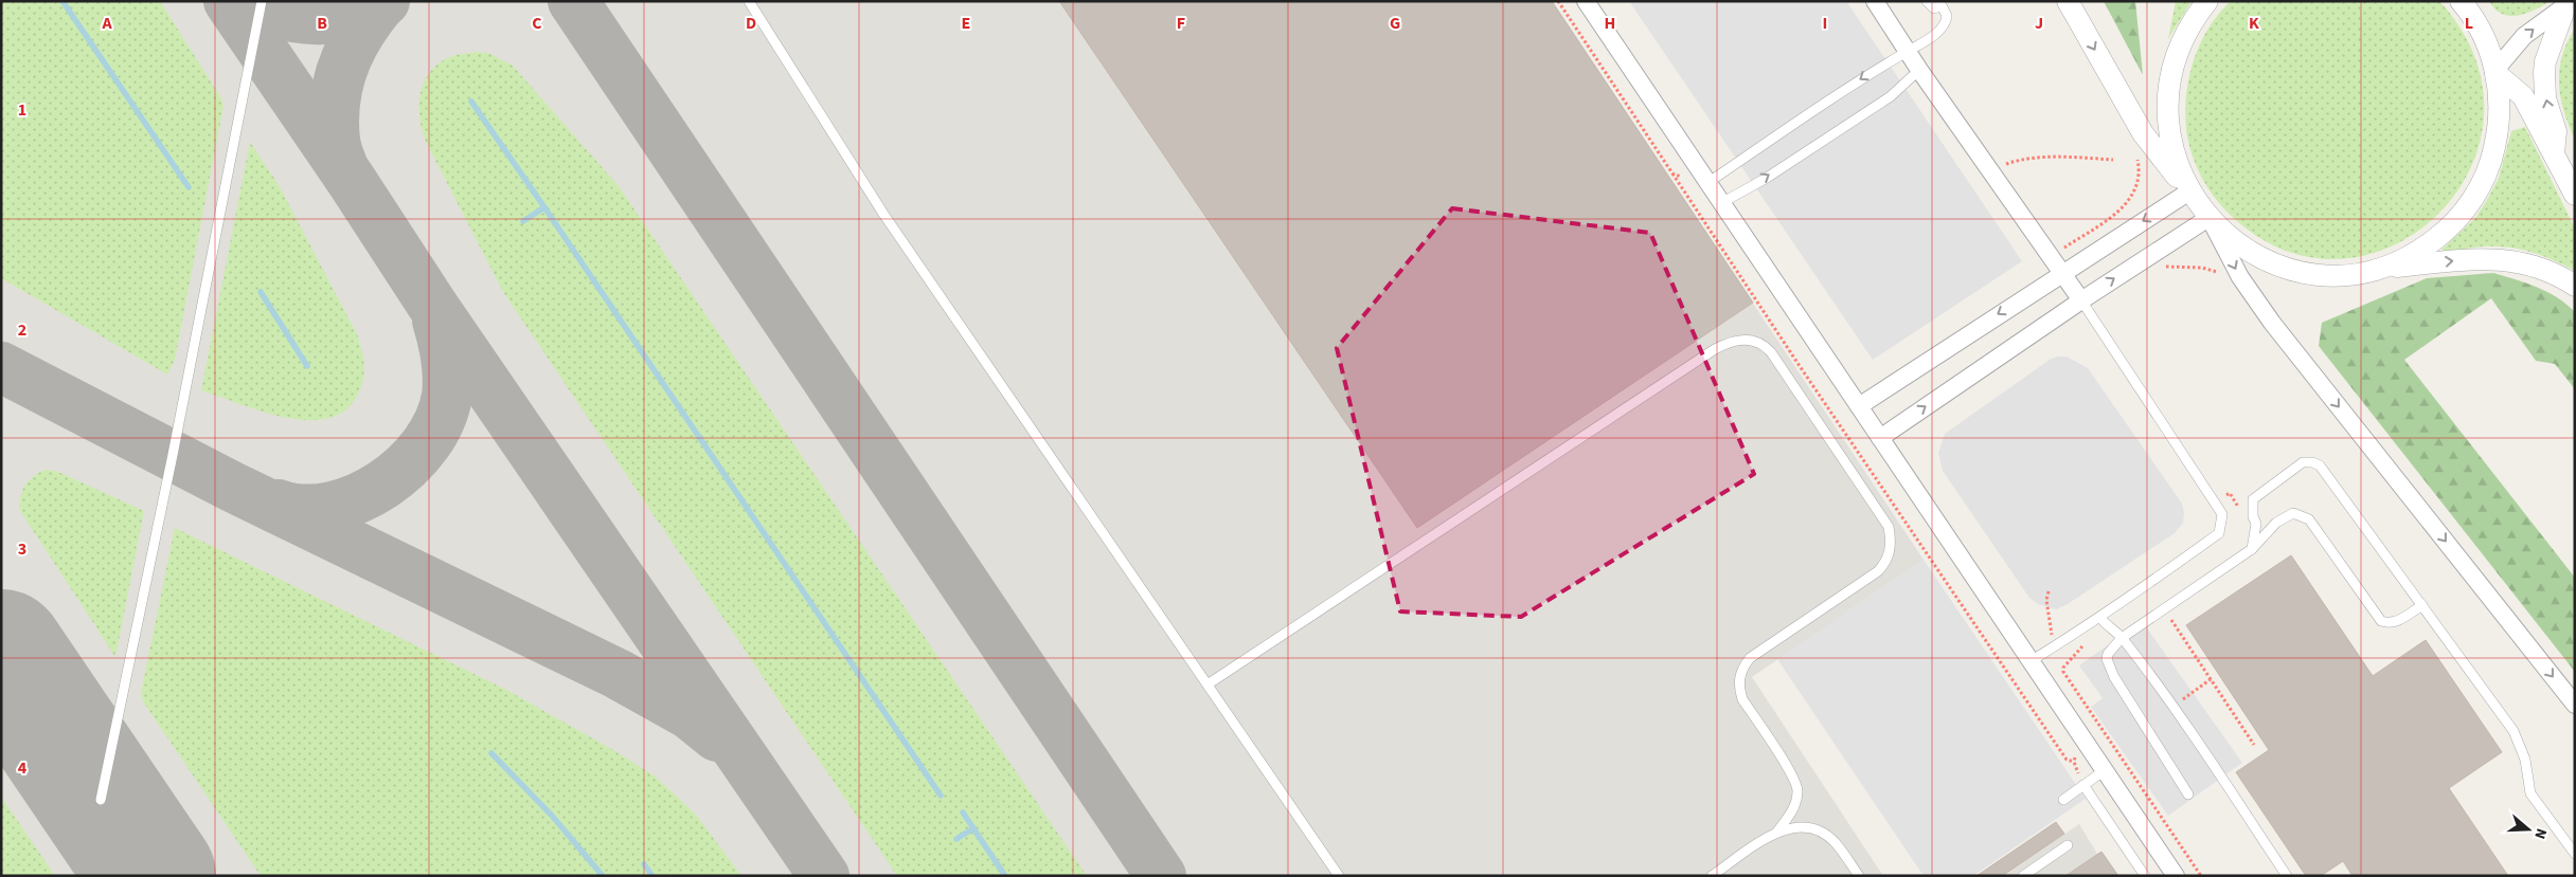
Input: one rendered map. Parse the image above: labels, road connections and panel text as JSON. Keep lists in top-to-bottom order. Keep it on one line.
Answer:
{"north":"right","grid":{"columns":["A","B","C","D","E","F","G","H","I","J","K","L"],"rows":["1","2","3","4"]}}
